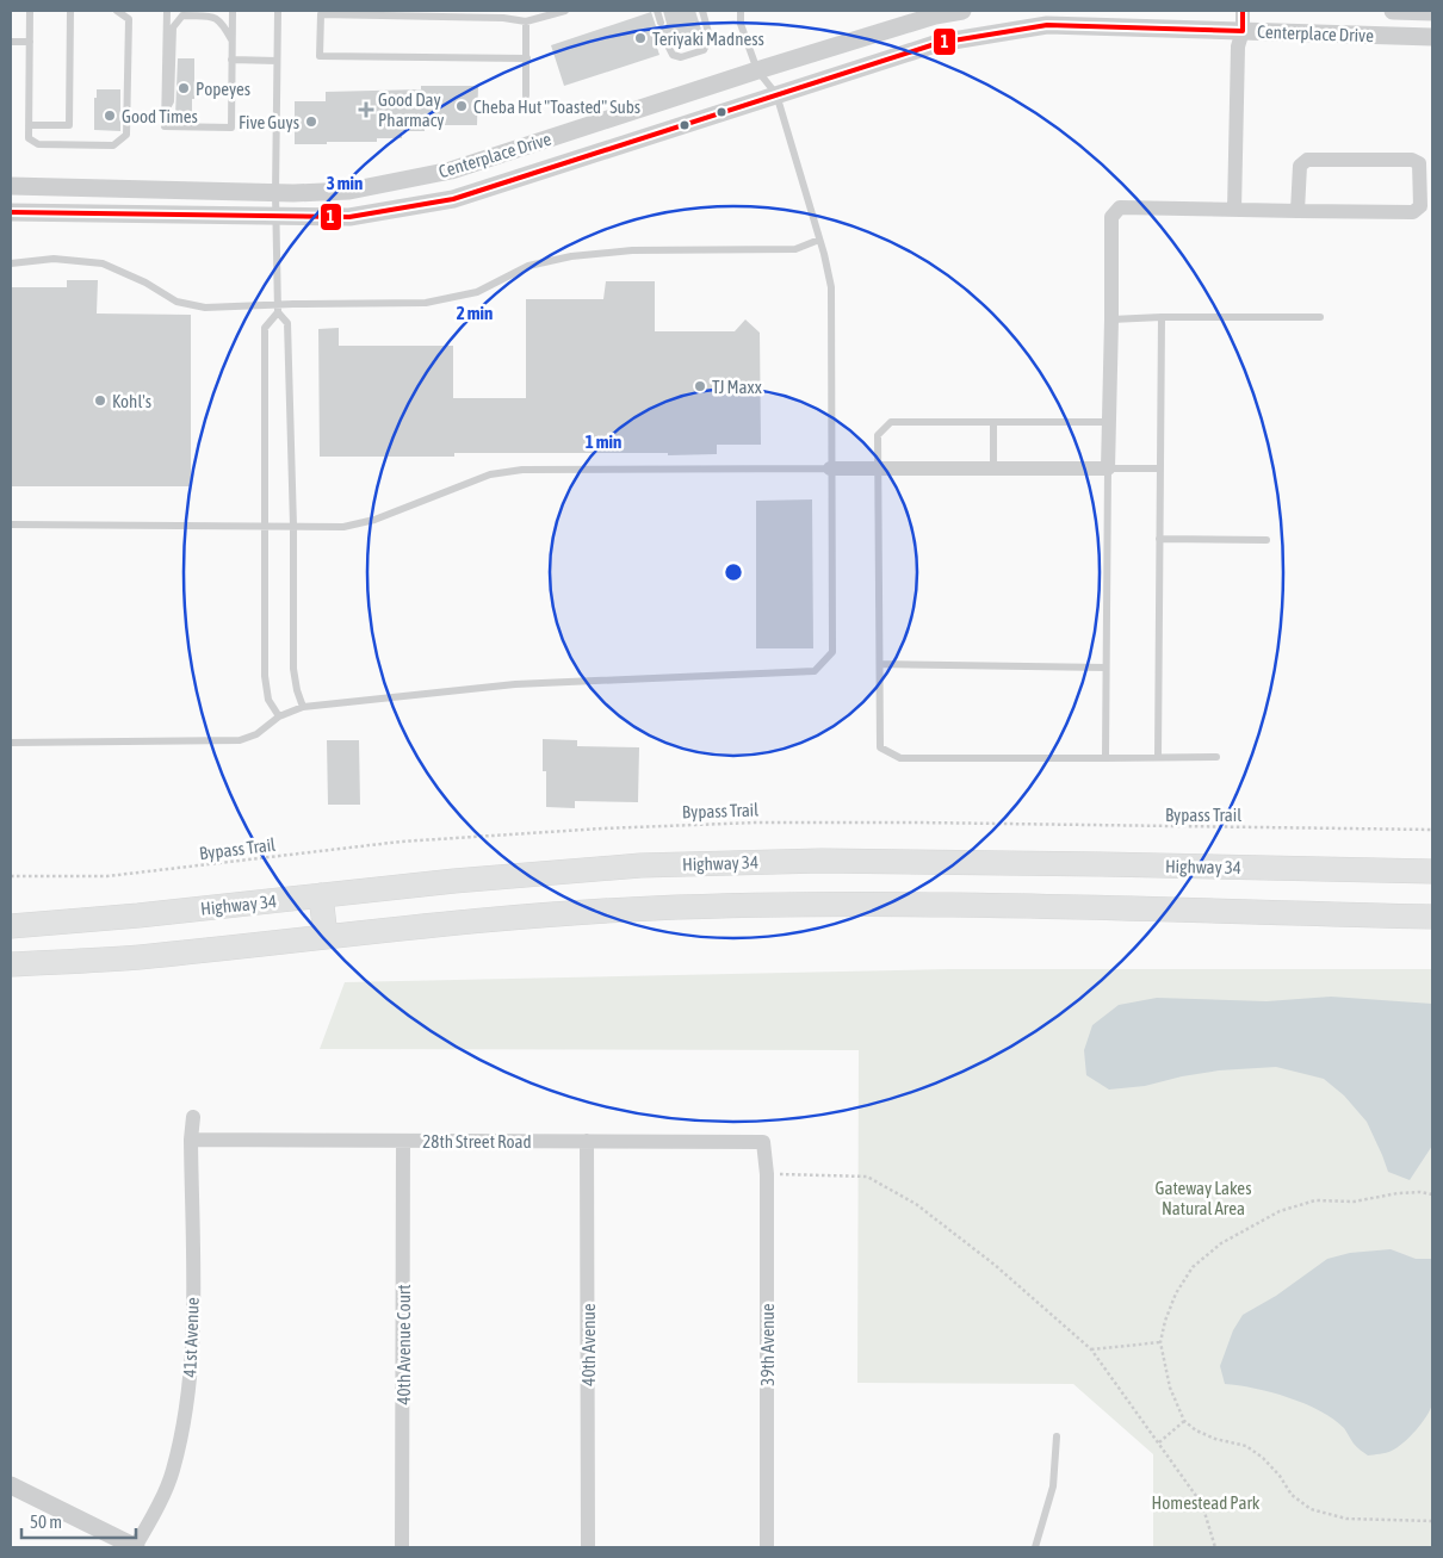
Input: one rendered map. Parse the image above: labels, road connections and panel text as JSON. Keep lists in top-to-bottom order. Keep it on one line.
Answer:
{"streets":{"highway":["Highway 34"],"street":["Centerplace Drive","28th Street Road","41st Avenue","40th Avenue Court","40th Avenue","39th Avenue"],"path":["Bypass Trail"]},"crossings":[["28th Street Road","41st Avenue"],["28th Street Road","40th Avenue Court"],["28th Street Road","40th Avenue"],["28th Street Road","39th Avenue"]],"parks":["Gateway Lakes Natural Area","Homestead Park"],"places":{"other":["Teriyaki Madness","Popeyes","Cheba Hut \"Toasted\" Subs","Good Times","Five Guys","TJ Maxx","Kohl's"],"health":["Good Day Pharmacy"]},"lines":["transit line 1"],"scale_bar":"50 m","rings":["3 min","2 min","1 min"]}
